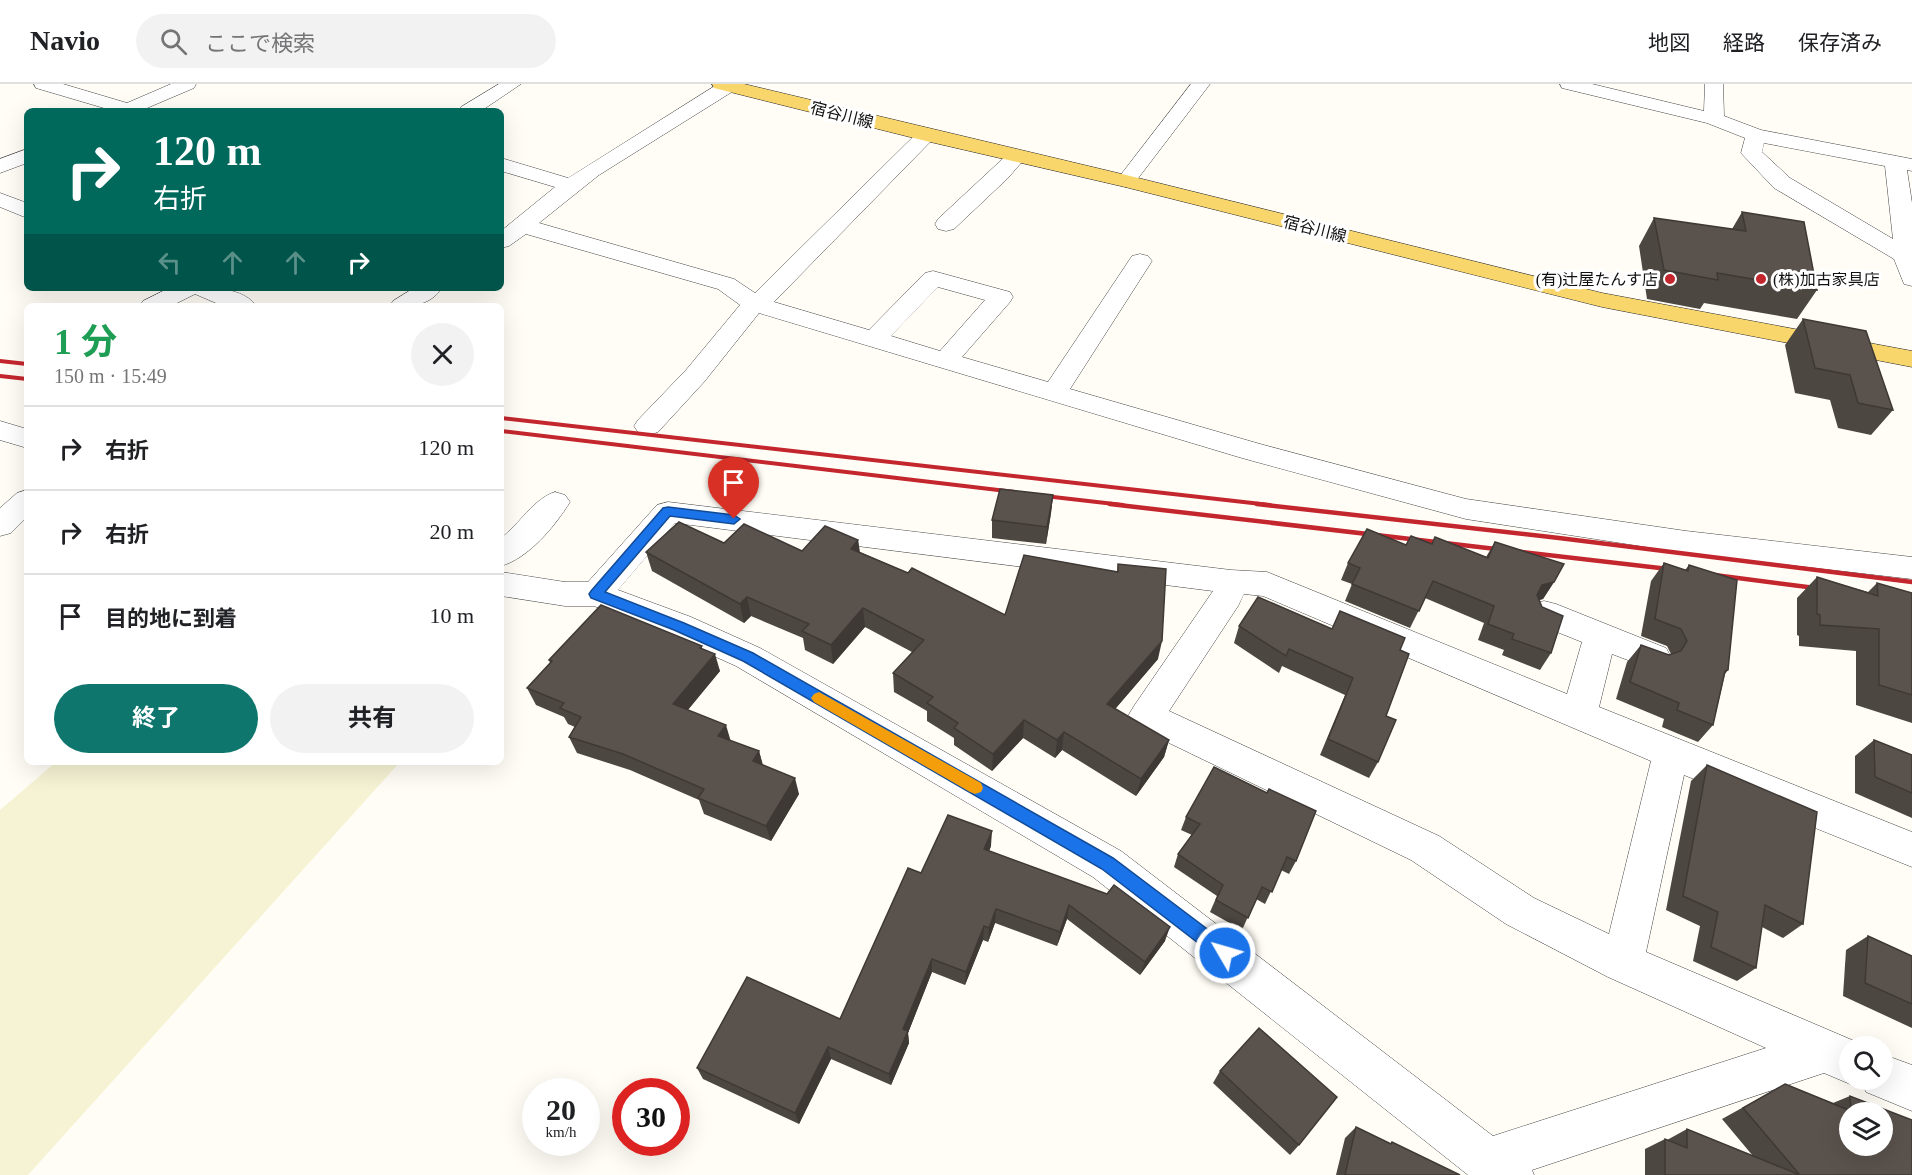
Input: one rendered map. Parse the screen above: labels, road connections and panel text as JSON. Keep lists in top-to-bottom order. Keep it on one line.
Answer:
{"streets":{"main road":["宿谷川線"]},"places":["(有)辻屋たんす店","(株)加古家具店"],"page":{"header":"Navio","search":"ここで検索","nav":["地図","経路","保存済み"],"turn":["120 m","右折"],"heading":["1 分","150 m · 15:49"],"list":[{"name":"右折","value":"120 m"},{"name":"右折","value":"20 m"},{"name":"目的地に到着","value":"10 m"}],"buttons":["終了","共有"],"speed":"20 km/h","limit":"30"}}
